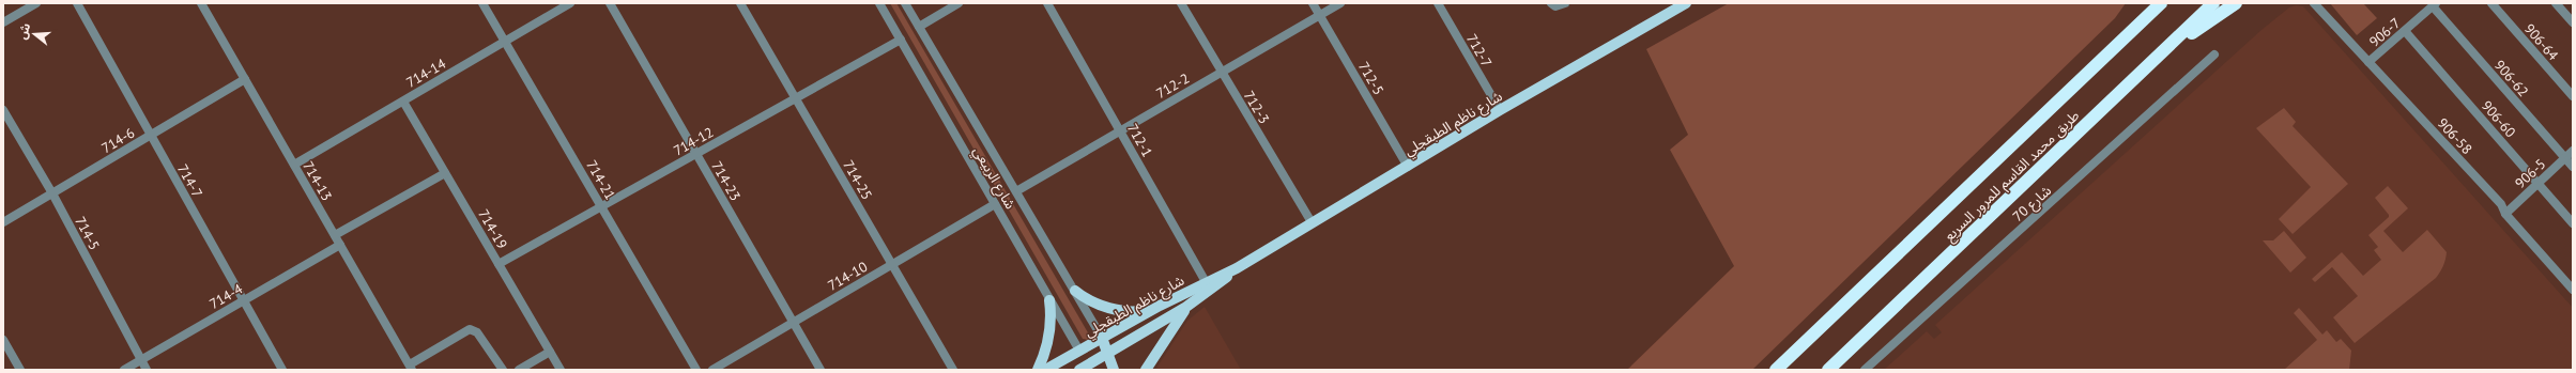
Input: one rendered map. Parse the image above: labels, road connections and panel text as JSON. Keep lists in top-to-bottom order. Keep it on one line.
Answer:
{"streets":{"highway":["طريق محمد القاسم للمرور السريع"],"main road":["شارع ناظم الطبقجلي","شارع الربيعي"],"street":["906-7","906-64","712-7","714-14","712-5","906-62","712-2","712-3","906-60","906-58","714-6","712-1","714-12","906-5","714-21","714-25","714-7","714-13","714-23","شارع 70","714-19","714-5","714-10","714-4"]},"crossings":[["906-7","906-62"],["906-7","906-60"],["906-7","906-58"],["712-7","شارع ناظم الطبقجلي"],["714-14","714-21"],["714-14","714-13"],["714-14","714-19"],["712-5","712-2"],["712-5","شارع ناظم الطبقجلي"],["906-62","906-5"],["712-2","712-3"],["712-2","712-1"],["712-2","شارع الربيعي"],["712-3","شارع ناظم الطبقجلي"],["906-60","906-5"],["شارع ناظم الطبقجلي","712-1"],["شارع ناظم الطبقجلي","شارع الربيعي"],["906-58","906-5"],["714-6","714-7"],["714-6","714-13"],["714-6","714-5"],["714-12","شارع الربيعي"],["714-12","714-21"],["714-12","714-25"],["714-12","714-23"],["714-12","714-19"],["شارع الربيعي","714-10"],["714-25","714-10"],["714-7","714-4"],["714-13","714-4"],["714-23","714-10"],["714-5","714-4"]],"north":"left"}
